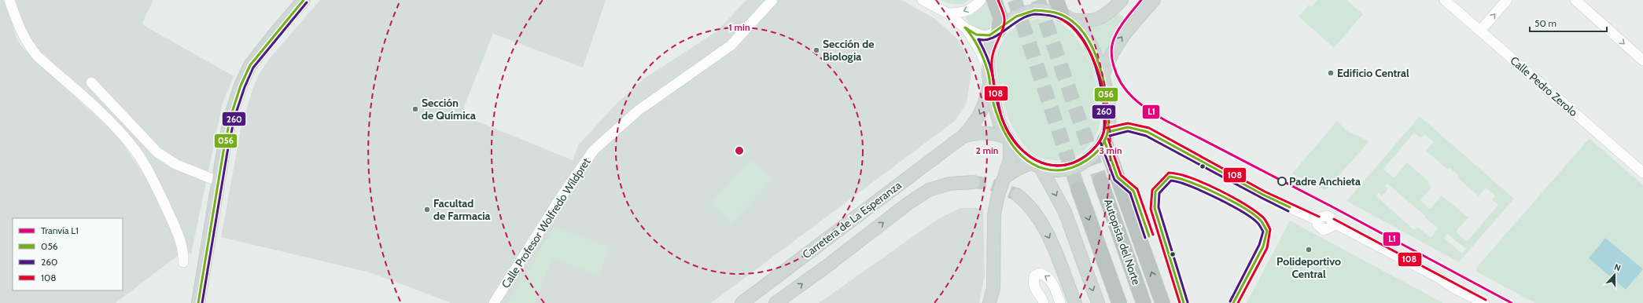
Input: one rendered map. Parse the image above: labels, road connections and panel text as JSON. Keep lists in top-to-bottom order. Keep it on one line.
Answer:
{"streets":{"highway":["Autopista del Norte"],"main road":["Carretera de La Esperanza"],"street":["Calle Pedro Zerolo","Calle Profesor Wolfredo Wildpret"]},"places":["Sección de Biologia","Edificio Central","Sección de Química","Padre Anchieta","Facultad de Farmacia","Polideportivo Central"],"lines":["tram line L1","transit line 056","transit line 108","transit line 260"],"legend":["Tranvía L1","056","260","108"],"scale_bar":"50 m","north":"top","rings":["1 min","2 min","3 min"]}
